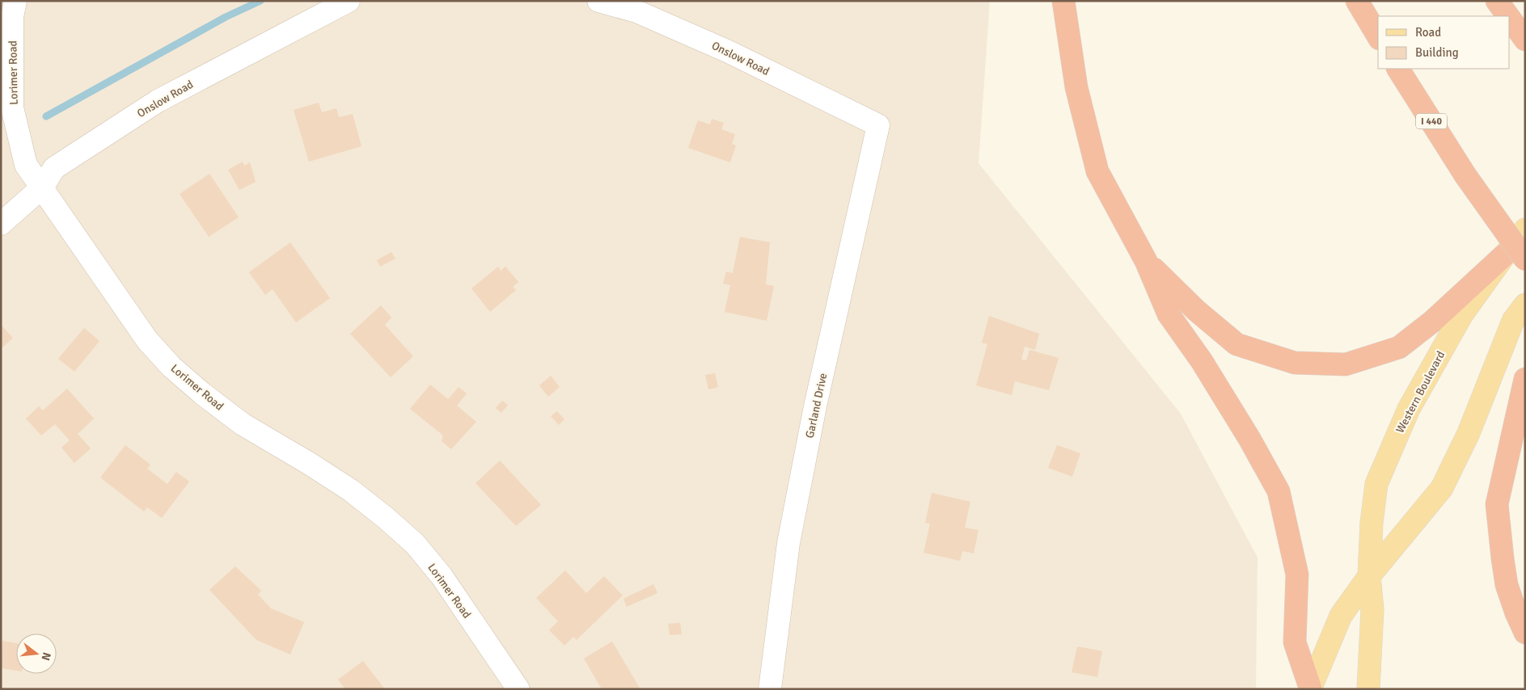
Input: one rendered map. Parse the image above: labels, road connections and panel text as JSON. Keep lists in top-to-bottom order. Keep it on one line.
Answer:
{"streets":{"highway":["I 440"],"main road":["Western Boulevard"],"street":["Onslow Road","Lorimer Road","Garland Drive"]},"crossings":[["Onslow Road","Lorimer Road"],["Onslow Road","Garland Drive"],["I 440","Western Boulevard"]],"legend":["Road","Building"],"north":"right"}
